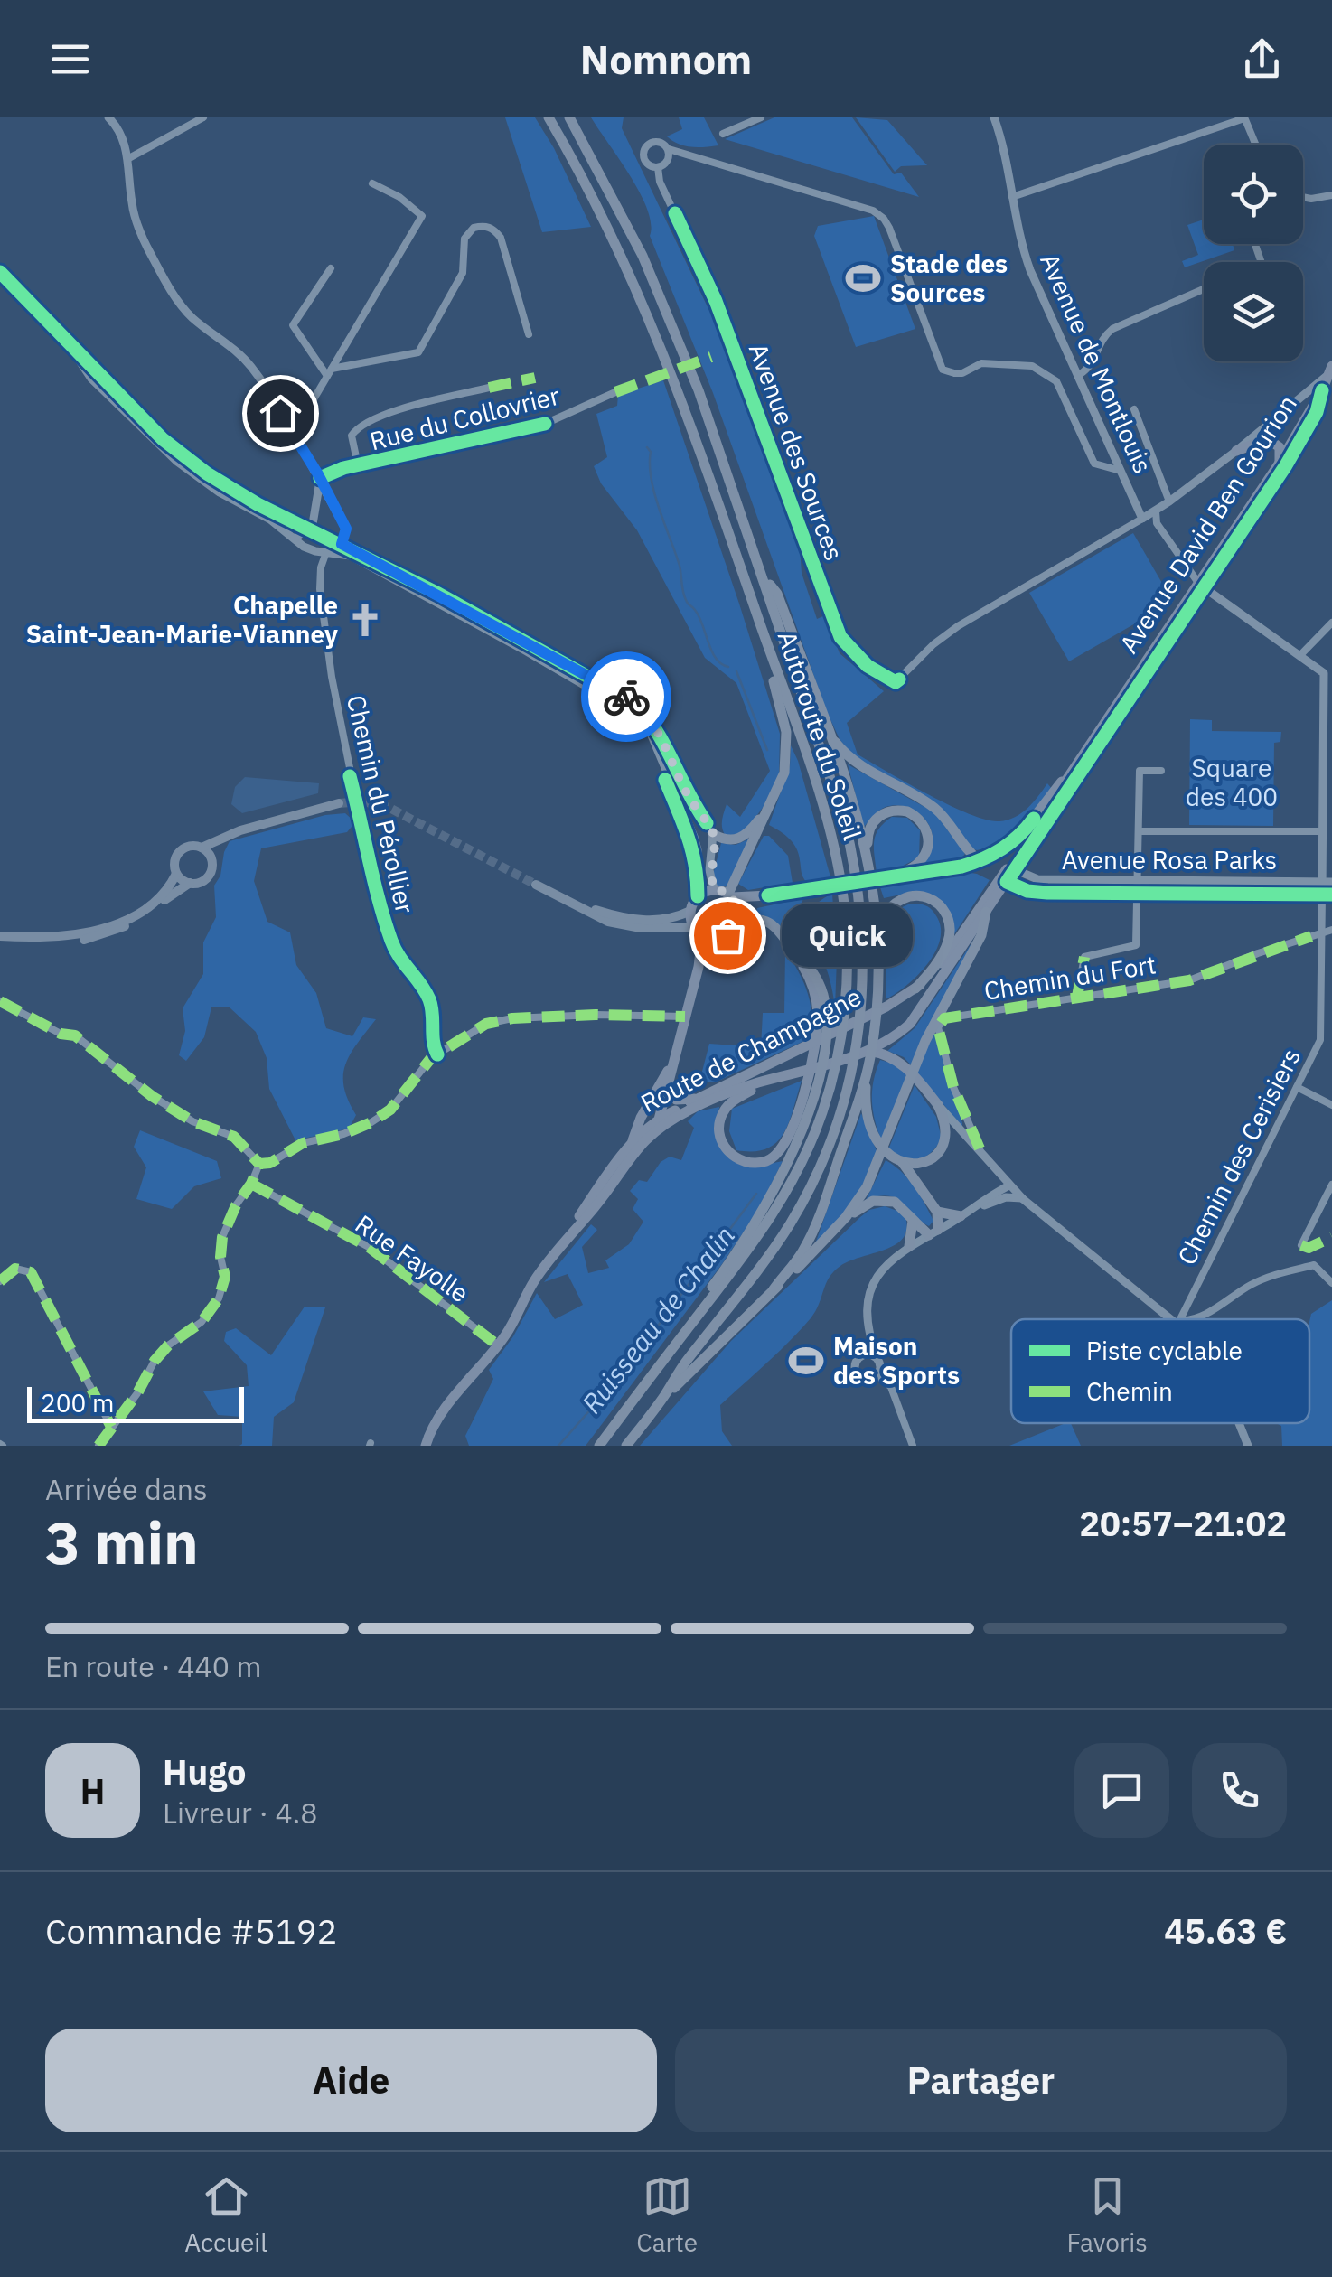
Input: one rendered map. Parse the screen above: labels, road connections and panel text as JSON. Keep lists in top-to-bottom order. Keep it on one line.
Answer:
{"streets":{"highway":["Autoroute du Soleil"],"main road":["Avenue David Ben Gourion","Route de Champagne"],"street":["Avenue de Montlouis","Rue du Collovrier","Avenue des Sources","Chemin du Pérollier","Avenue Rosa Parks","Chemin du Fort","Chemin des Cerisiers","Rue Fayolle"]},"crossings":[["Avenue de Montlouis","Avenue des Sources"],["Avenue David Ben Gourion","Avenue Rosa Parks"],["Avenue David Ben Gourion","Route de Champagne"],["Chemin du Fort","Chemin des Cerisiers"],["Route de Champagne","Rue Fayolle"]],"water":["Ruisseau de Chalin"],"parks":["Square des 400"],"places":{"sports":["Stade des Sources","Maison des Sports"],"church":["Chapelle Saint-Jean-Marie-Vianney"],"other":["Quick"]},"legend":["Piste cyclable","Chemin"],"scale_bar":"200 m","page":{"header":"Nomnom","bubble":"Quick","scale":"200 m","heading":["3 min","Arrivée dans","20:57–21:02"],"panel":["Hugo","Livreur · 4.8","Commande #5192","45.63 €"],"bar":"En route · 440 m","round":"H","buttons":["Aide","Partager"],"tabs":["Accueil","Carte","Favoris"]}}
